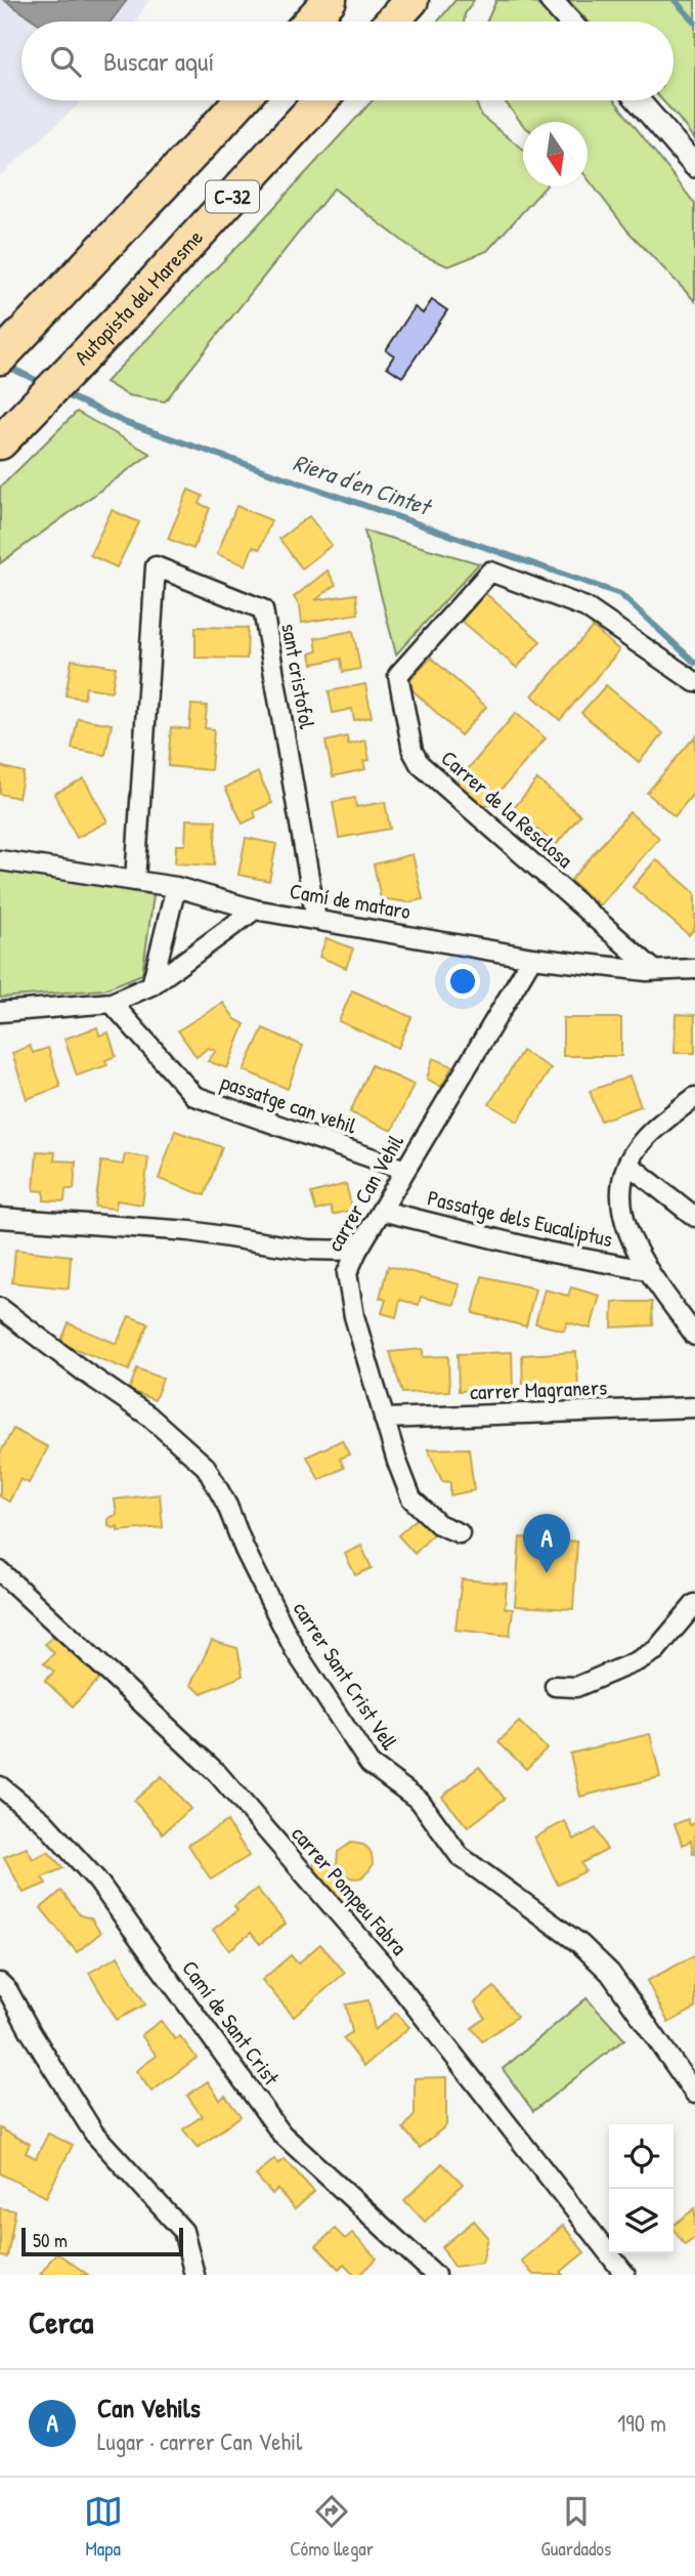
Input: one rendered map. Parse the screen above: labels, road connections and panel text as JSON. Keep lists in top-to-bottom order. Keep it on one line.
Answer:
{"streets":{"highway":["C-32","Autopista del Maresme"],"street":["sant cristofol","Carrer de la Resclosa","Camí de mataro","passatge can vehil","carrer Can Vehil","Passatge dels Eucaliptus","carrer Magraners","carrer Sant Crist Vell","carrer Pompeu Fabra","Camí de Sant Crist"]},"crossings":[["sant cristofol","Camí de mataro"],["Carrer de la Resclosa","Camí de mataro"],["Camí de mataro","carrer Can Vehil"],["passatge can vehil","carrer Can Vehil"],["carrer Can Vehil","Passatge dels Eucaliptus"],["carrer Can Vehil","carrer Magraners"]],"water":["Riera d'en Cintet"],"scale_bar":"50 m","north":"bottom","page":{"search":"Buscar aquí","pins":"A","scale":"50 m","heading":"Cerca","list":[{"mark":"A","name":"Can Vehils","note":"Lugar · carrer Can Vehil","value":"190 m"}],"nav":["Mapa","Cómo llegar","Guardados"]}}
